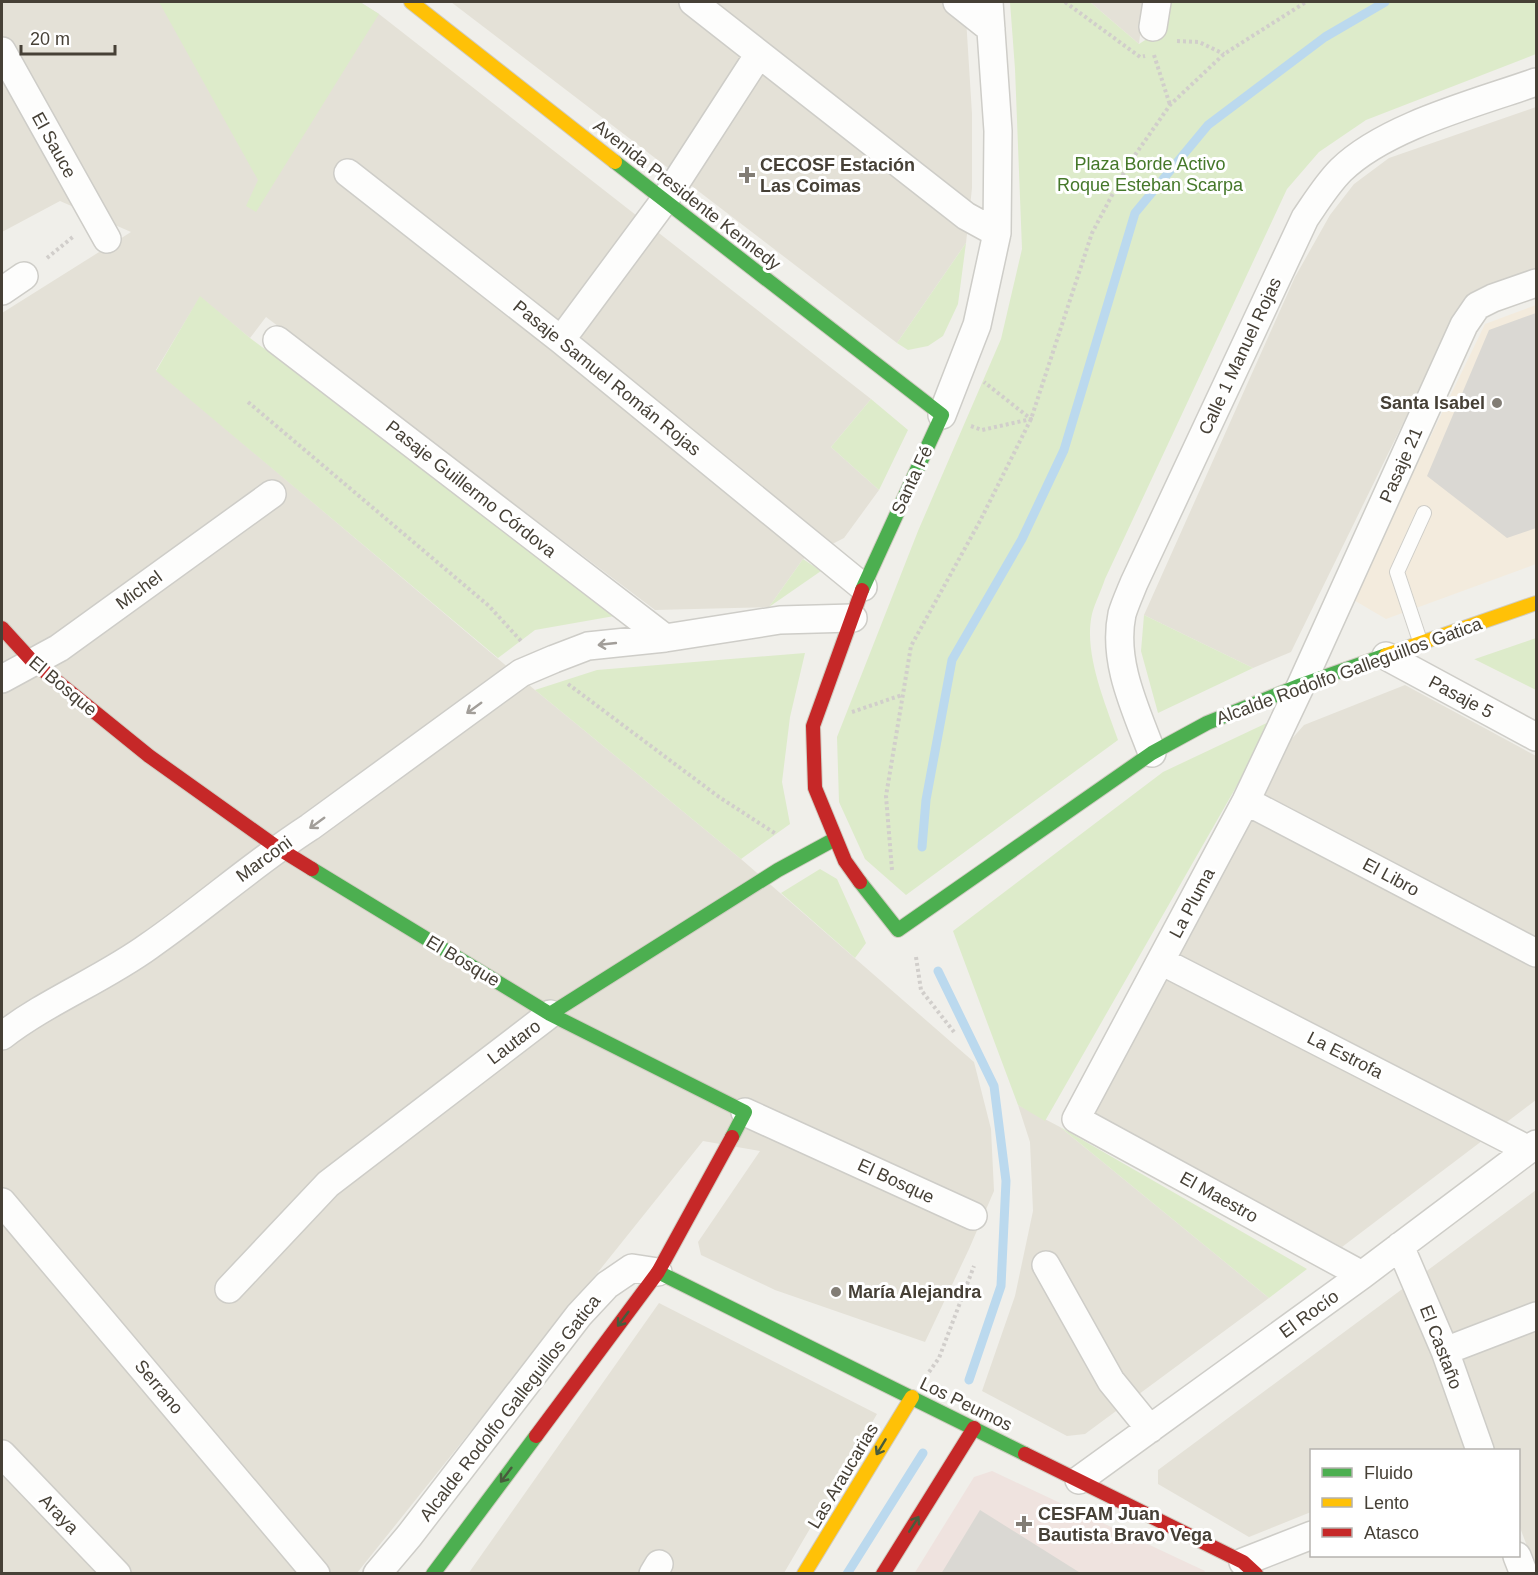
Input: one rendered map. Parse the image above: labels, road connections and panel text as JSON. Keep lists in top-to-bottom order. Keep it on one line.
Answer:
{"streets":{"street":["El Sauce","Avenida Presidente Kennedy","Calle 1 Manuel Rojas","Pasaje Samuel Román Rojas","Pasaje 21","Santa Fé","Pasaje Guillermo Córdova","Michel","Alcalde Rodolfo Galleguillos Gatica","El Bosque","Pasaje 5","Marconi","El Libro","La Pluma","Lautaro","La Estrofa","El Maestro","El Rocío","El Castaño","Serrano","Los Peumos","Las Araucarias","Araya"]},"crossings":[["Avenida Presidente Kennedy","Santa Fé"],["Calle 1 Manuel Rojas","Alcalde Rodolfo Galleguillos Gatica"],["Pasaje Samuel Román Rojas","Santa Fé"],["Pasaje 21","Alcalde Rodolfo Galleguillos Gatica"],["Pasaje 21","La Pluma"],["Santa Fé","Alcalde Rodolfo Galleguillos Gatica"],["Santa Fé","Marconi"],["Santa Fé","Lautaro"],["Pasaje Guillermo Córdova","Marconi"],["Michel","El Bosque"],["Alcalde Rodolfo Galleguillos Gatica","El Bosque"],["Alcalde Rodolfo Galleguillos Gatica","Pasaje 5"],["Alcalde Rodolfo Galleguillos Gatica","La Pluma"],["Alcalde Rodolfo Galleguillos Gatica","Los Peumos"],["El Bosque","Marconi"],["El Bosque","Lautaro"],["El Libro","La Pluma"],["La Pluma","La Estrofa"],["La Pluma","El Maestro"],["La Estrofa","El Rocío"],["El Maestro","El Rocío"],["El Rocío","El Castaño"],["El Rocío","Los Peumos"],["Los Peumos","Las Araucarias"]],"one_way":["Marconi"],"parks":["Plaza Borde Activo Roque Esteban Scarpa"],"places":{"health":["CECOSF Estación Las Coimas","CESFAM Juan Bautista Bravo Vega"],"other":["Santa Isabel","María Alejandra"]},"legend":["Fluido","Lento","Atasco"],"scale_bar":"20 m"}
